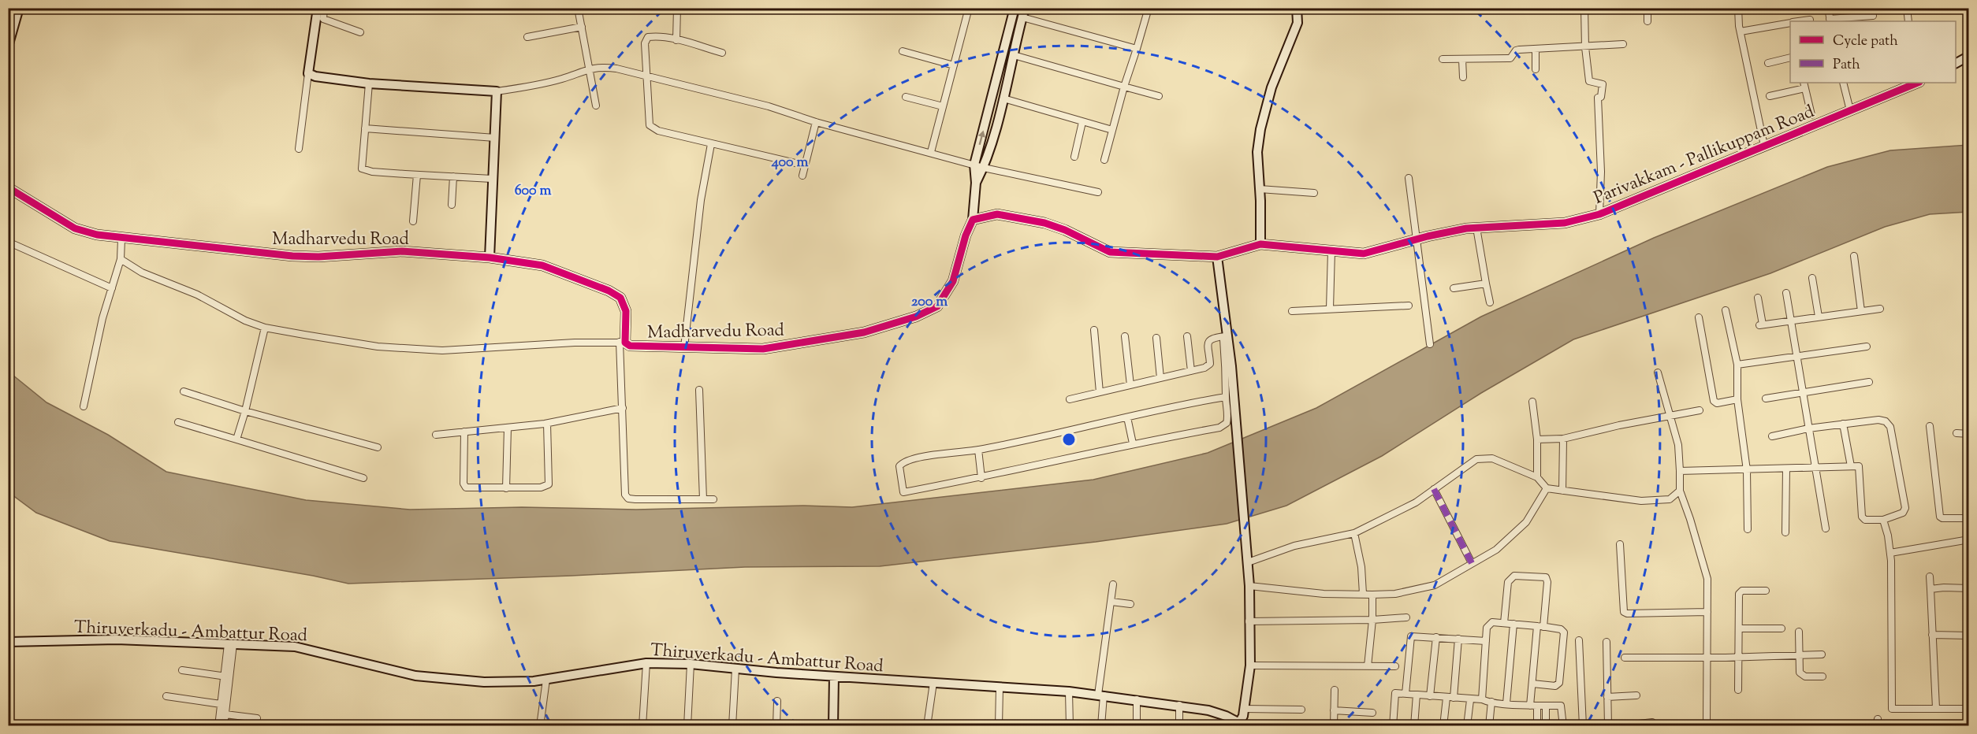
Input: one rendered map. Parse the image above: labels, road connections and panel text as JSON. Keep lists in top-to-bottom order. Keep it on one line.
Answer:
{"streets":{"street":["Parivakkam - Pallikuppam Road","Madharvedu Road","Thiruverkadu - Ambattur Road"]},"legend":["Cycle path","Path"],"rings":["400 m","600 m","200 m"]}
